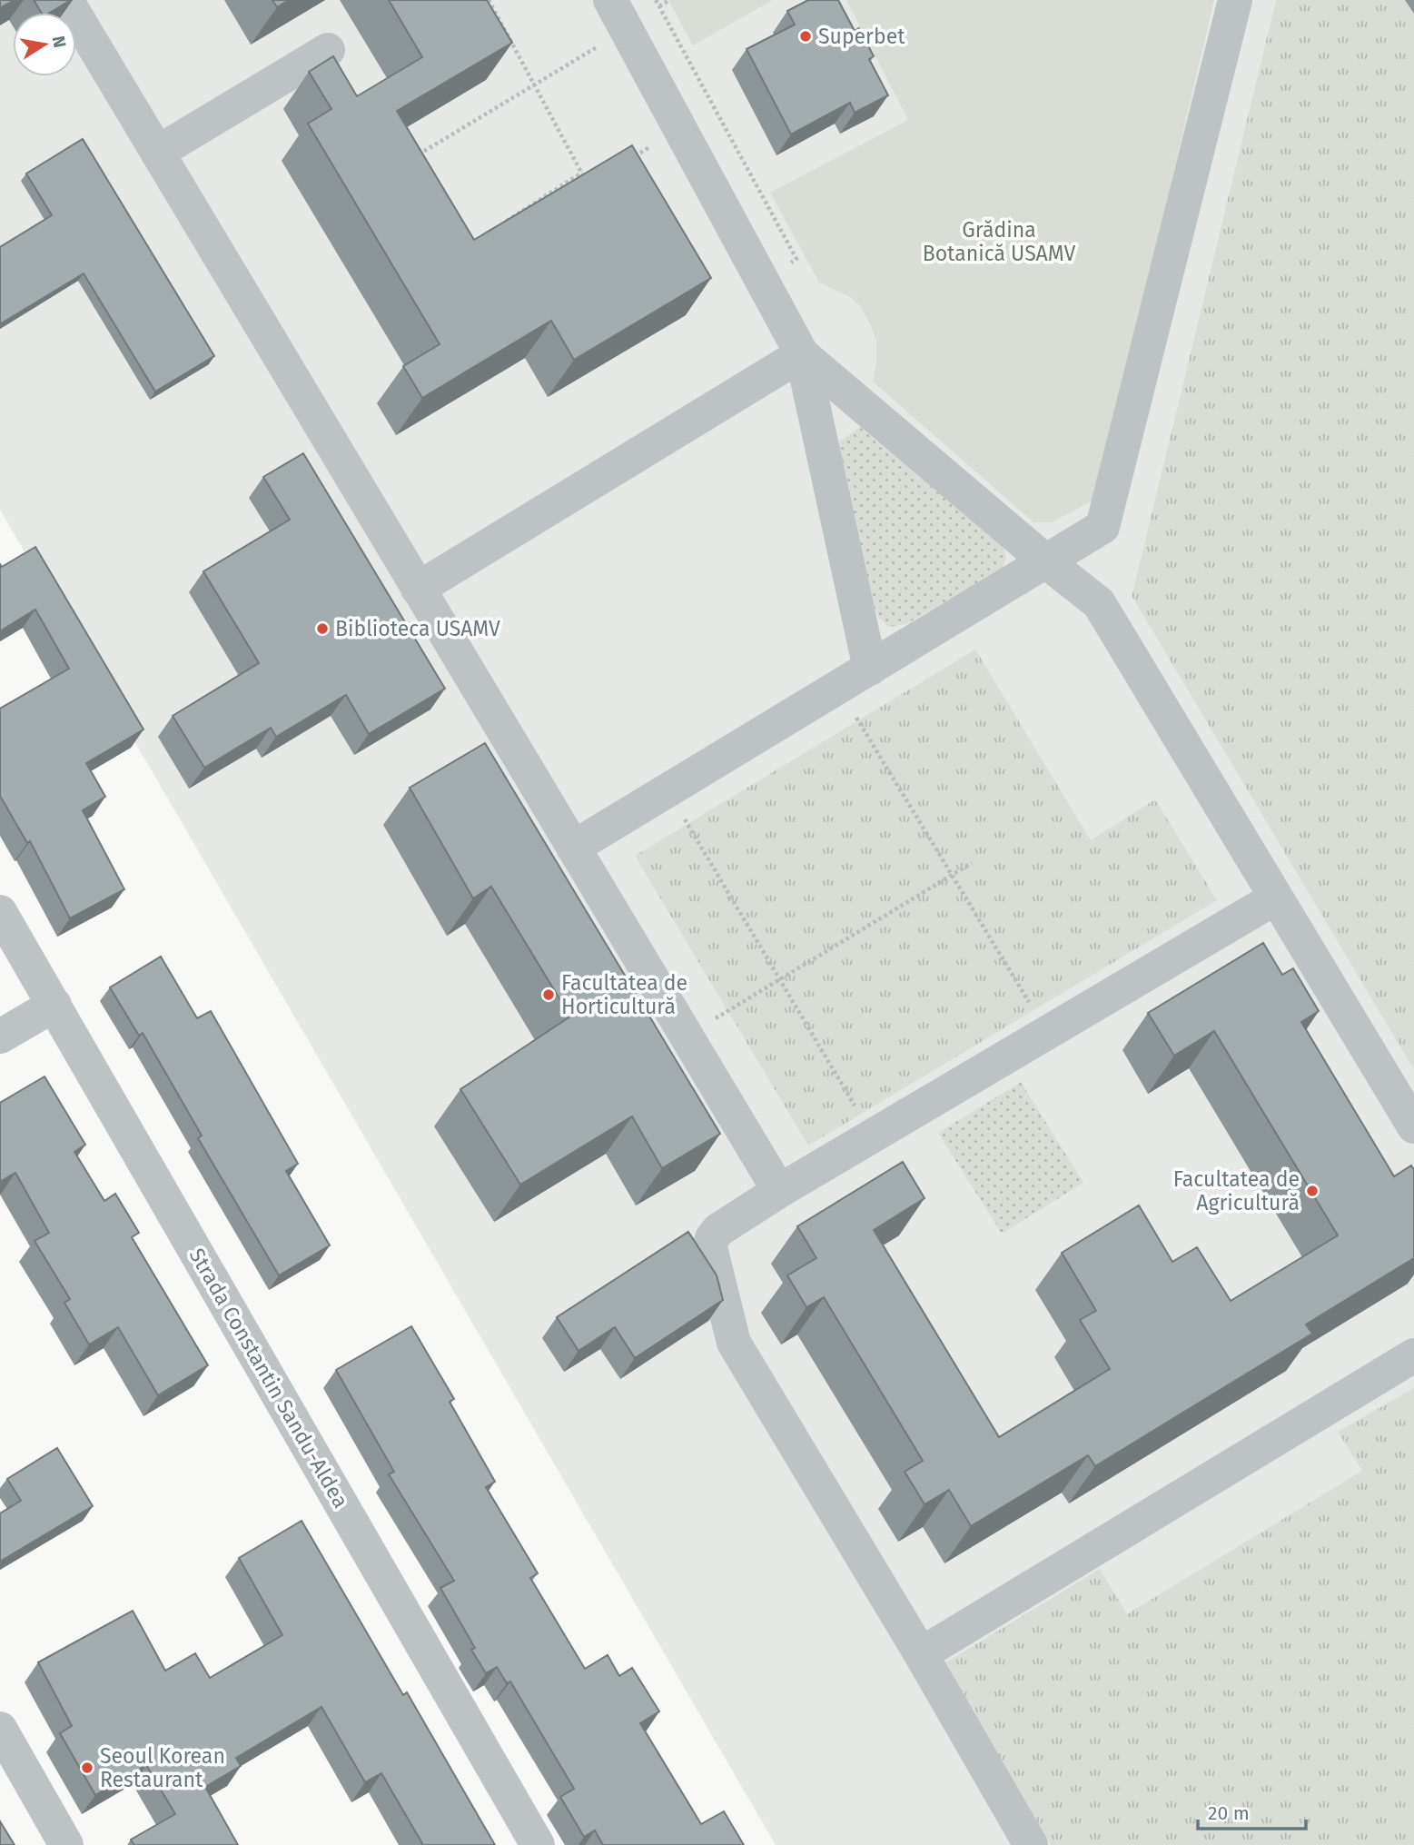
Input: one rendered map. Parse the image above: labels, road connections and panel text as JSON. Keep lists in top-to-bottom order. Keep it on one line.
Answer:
{"streets":{"street":["Strada Constantin Sandu-Aldea"]},"parks":["Grădina Botanică USAMV"],"places":["Superbet","Biblioteca USAMV","Facultatea de Horticultură","Facultatea de Agricultură","Seoul Korean Restaurant"],"scale_bar":"20 m","north":"right"}
